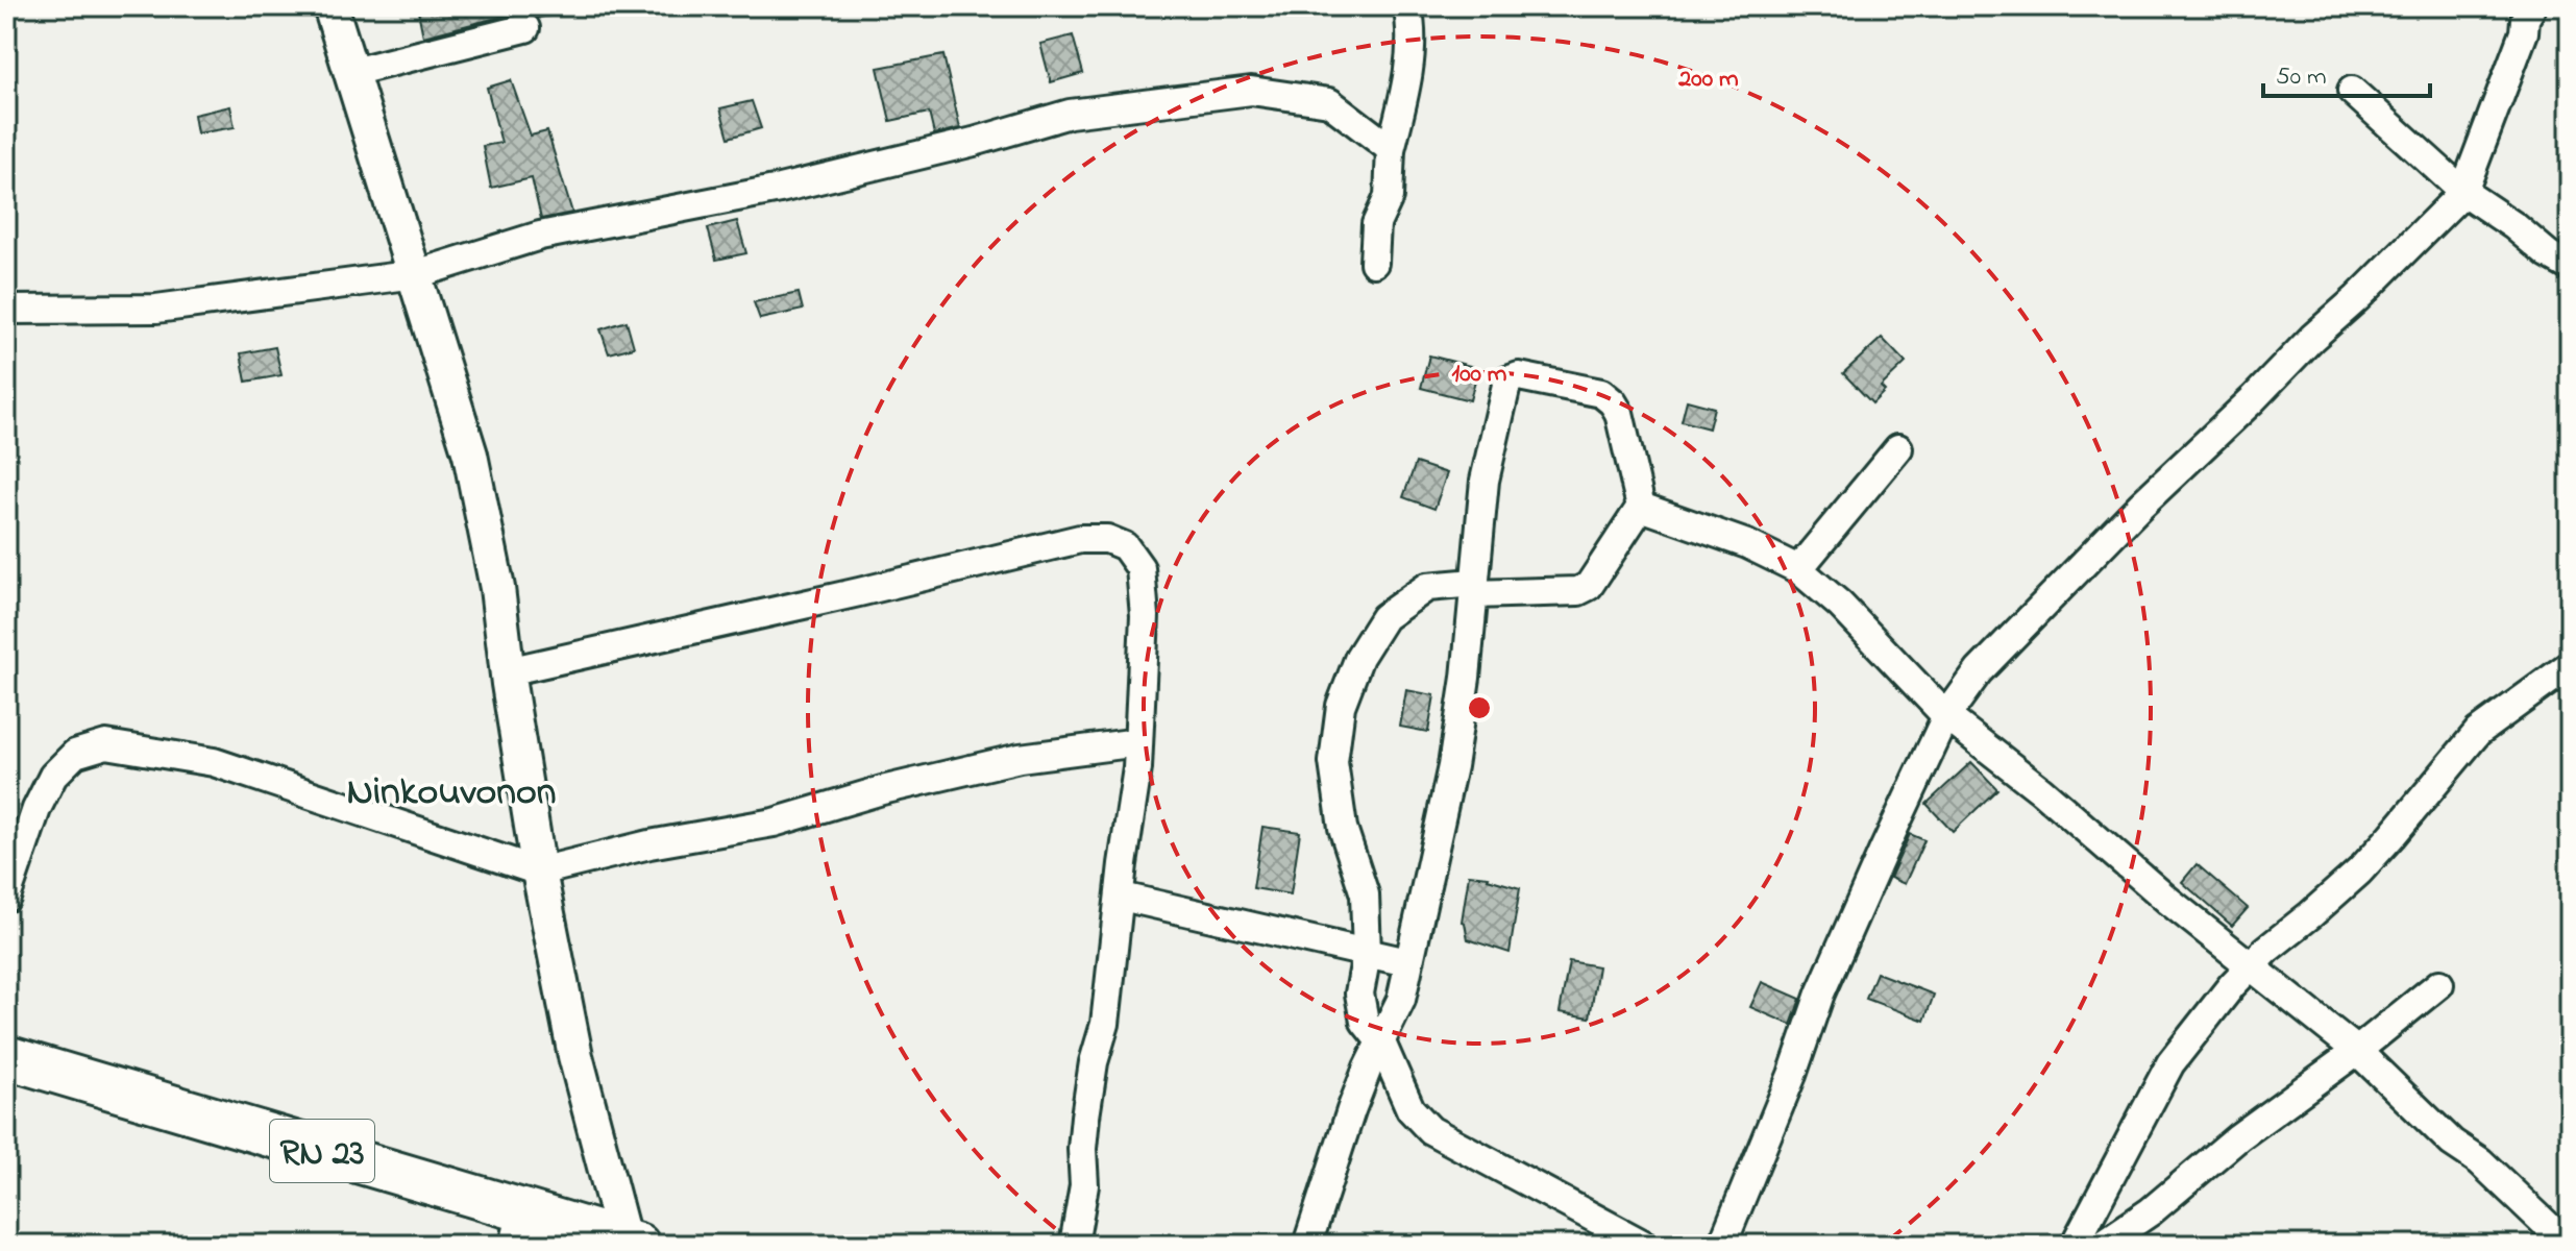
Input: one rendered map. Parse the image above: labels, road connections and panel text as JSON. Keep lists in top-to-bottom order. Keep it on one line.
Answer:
{"streets":{"main road":["RN 23"]},"districts":["Ninkouvonon"],"scale_bar":"50 m","rings":["200 m","100 m"]}
